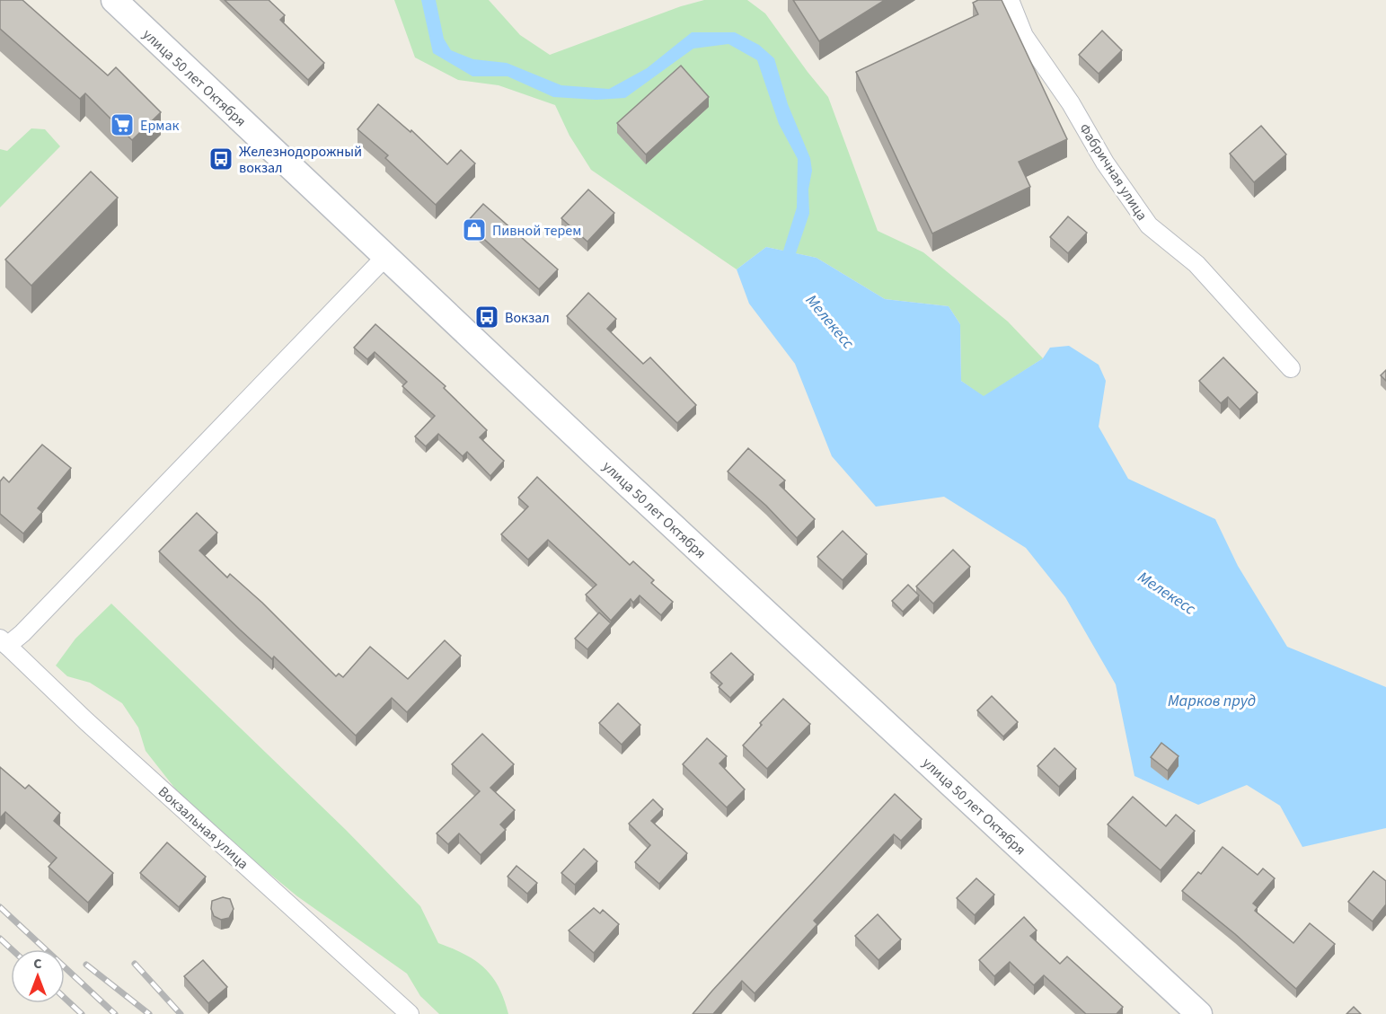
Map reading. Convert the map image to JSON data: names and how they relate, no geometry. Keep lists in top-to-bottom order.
{
  "streets": {
    "main road": ["улица 50 лет Октября"],
    "street": ["Фабричная улица", "Вокзальная улица"]
  },
  "water": ["Мелекесс", "Марков пруд"],
  "places": {
    "supermarket": ["Ермак"],
    "bus stop": ["Железнодорожный вокзал", "Вокзал"],
    "shop": ["Пивной терем"]
  },
  "north": "top"
}
